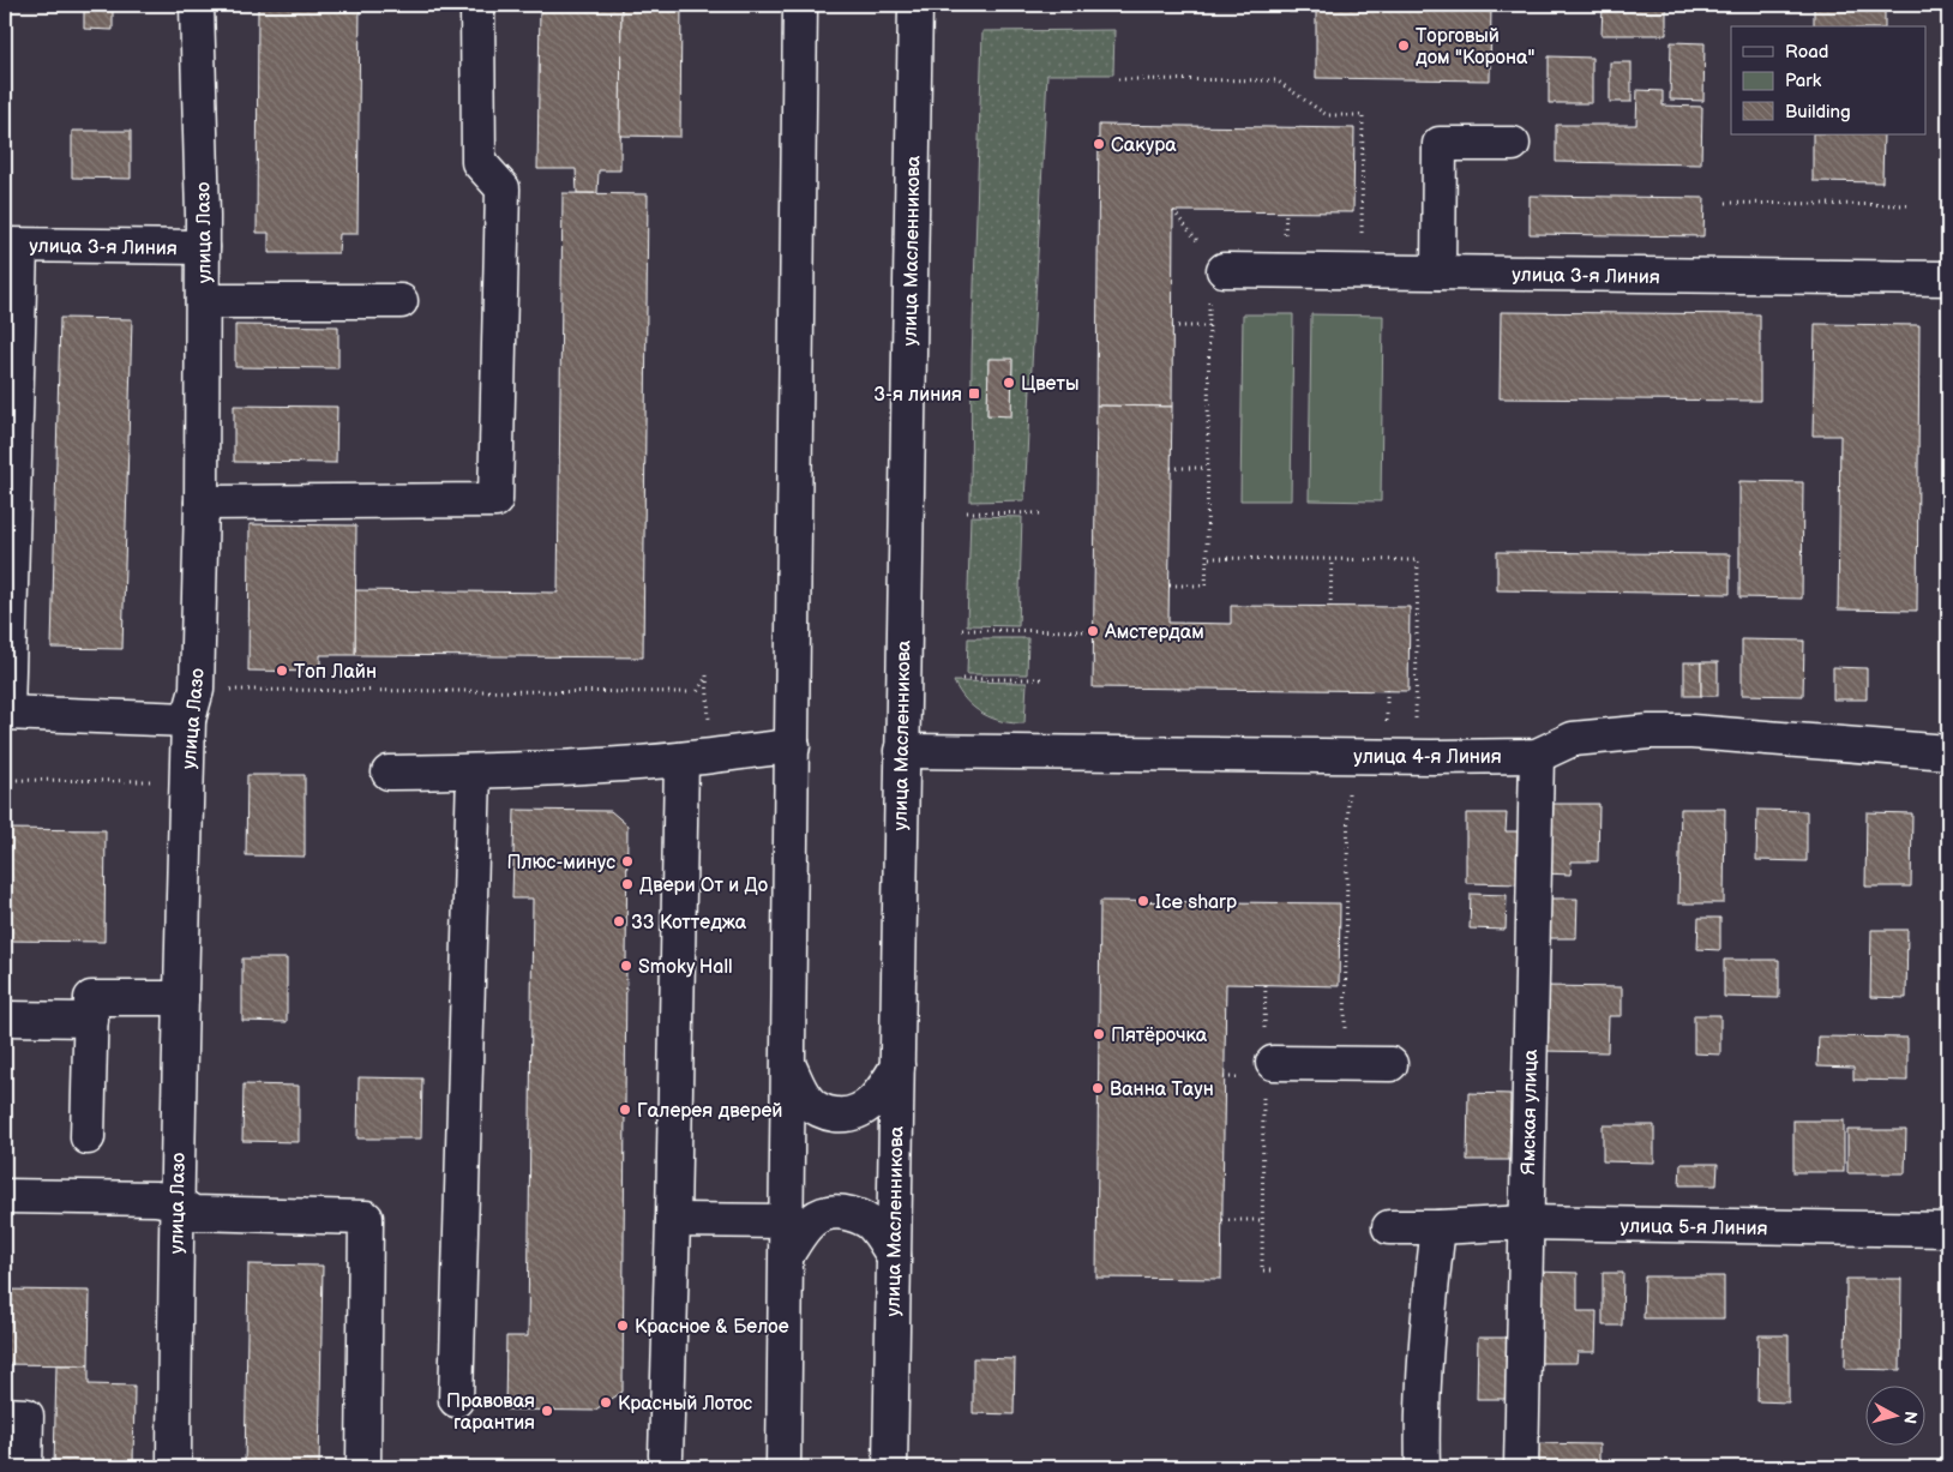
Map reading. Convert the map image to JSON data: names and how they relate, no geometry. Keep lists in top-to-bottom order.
{
  "streets": {
    "street": [
      "улица Лазо",
      "улица 3-я Линия",
      "улица Масленникова",
      "улица 4-я Линия",
      "Ямская улица",
      "улица 5-я Линия"
    ]
  },
  "crossings": [
    ["улица Лазо", "улица 3-я Линия"],
    ["улица Масленникова", "улица 4-я Линия"],
    ["улица 4-я Линия", "Ямская улица"],
    ["Ямская улица", "улица 5-я Линия"]
  ],
  "places": {
    "other": [
      "Торговый дом \"Корона\"",
      "Сакура",
      "Цветы",
      "Амстердам",
      "Топ Лайн",
      "Плюс-минус",
      "Двери От и До",
      "Ice sharp",
      "33 Коттеджа",
      "Smoky Hall",
      "Пятёрочка",
      "Ванна Таун",
      "Галерея дверей",
      "Красное & Белое",
      "Красный Лотос",
      "Правовая гарантия"
    ],
    "transit": ["3-я линия"]
  },
  "legend": ["Road", "Park", "Building"],
  "north": "right"
}
